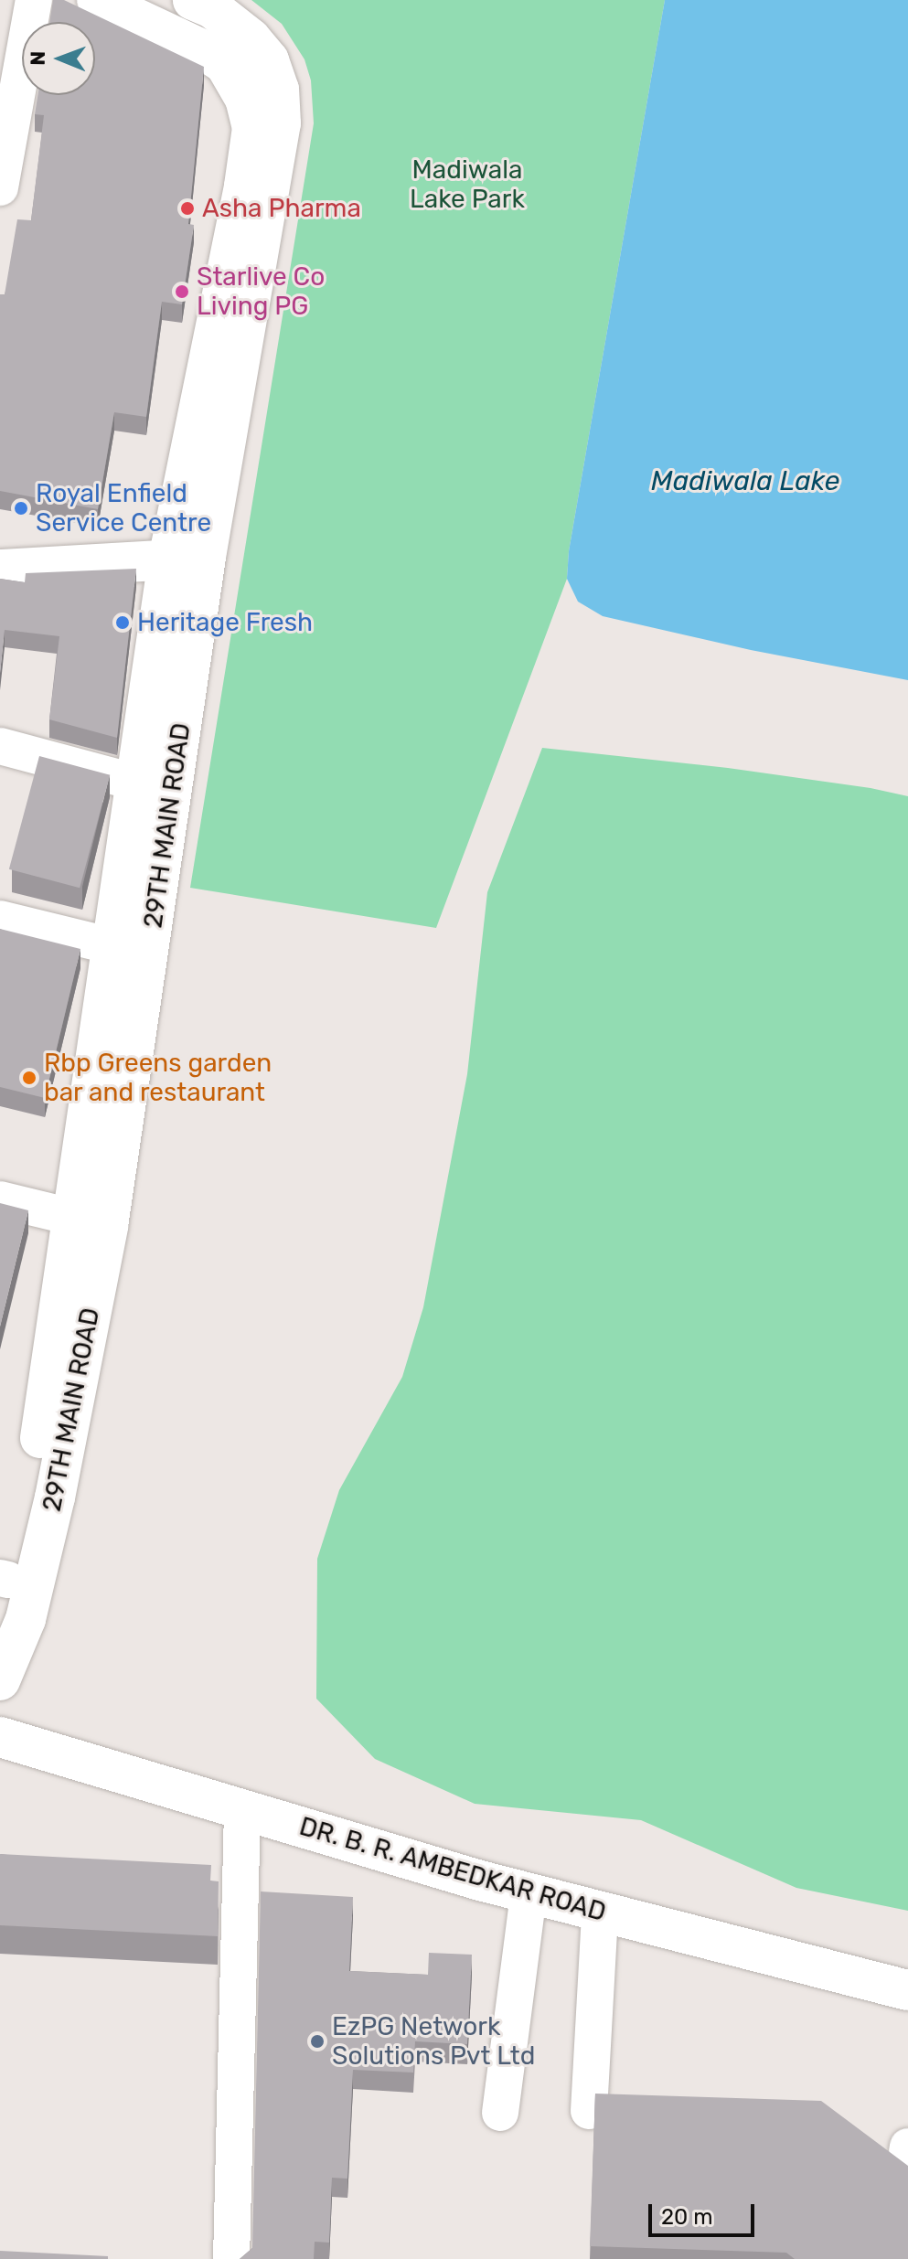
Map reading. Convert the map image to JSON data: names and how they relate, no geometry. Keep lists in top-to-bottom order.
{
  "streets": {
    "main road": ["29TH MAIN ROAD", "DR. B. R. AMBEDKAR ROAD"]
  },
  "water": ["Madiwala Lake"],
  "parks": ["Madiwala Lake Park"],
  "places": [
    "Asha Pharma",
    "Starlive Co Living PG",
    "Royal Enfield Service Centre",
    "Heritage Fresh",
    "Rbp Greens garden bar and restaurant",
    "EzPG Network Solutions Pvt Ltd"
  ],
  "scale_bar": "20 m",
  "north": "left"
}
